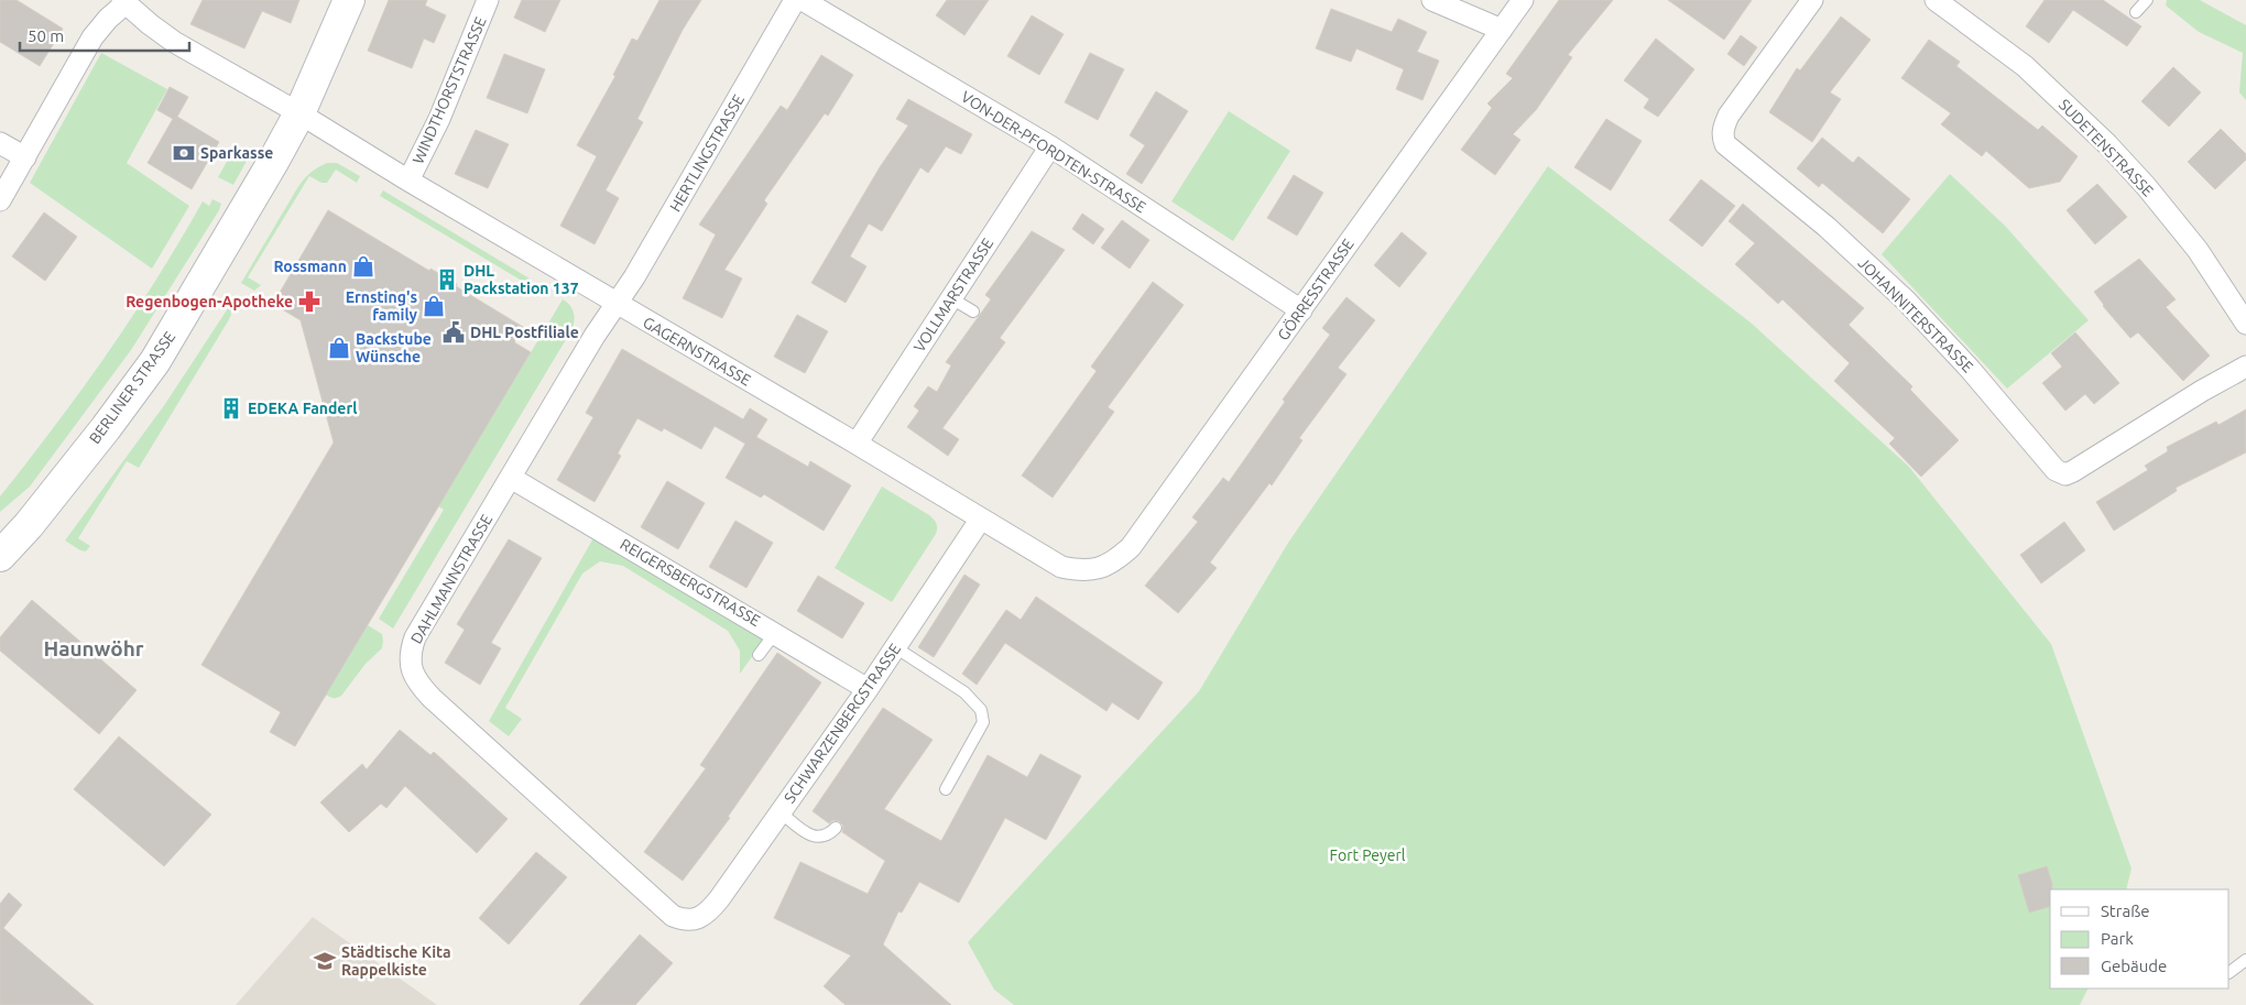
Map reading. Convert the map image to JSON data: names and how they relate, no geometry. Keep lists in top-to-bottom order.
{
  "streets": {
    "street": [
      "WINDTHORSTSTRASSE",
      "SUDETENSTRASSE",
      "VON-DER-PFORDTEN-STRASSE",
      "HERTLINGSTRASSE",
      "GÖRRESSTRASSE",
      "VOLLMARSTRASSE",
      "JOHANNITERSTRASSE",
      "GAGERNSTRASSE",
      "BERLINER STRASSE",
      "DAHLMANNSTRASSE",
      "REIGERSBERGSTRASSE",
      "SCHWARZENBERGSTRASSE"
    ]
  },
  "crossings": [
    ["WINDTHORSTSTRASSE", "GAGERNSTRASSE"],
    ["VON-DER-PFORDTEN-STRASSE", "GÖRRESSTRASSE"],
    ["VON-DER-PFORDTEN-STRASSE", "VOLLMARSTRASSE"],
    ["HERTLINGSTRASSE", "GAGERNSTRASSE"],
    ["HERTLINGSTRASSE", "DAHLMANNSTRASSE"],
    ["GÖRRESSTRASSE", "GAGERNSTRASSE"],
    ["VOLLMARSTRASSE", "GAGERNSTRASSE"],
    ["GAGERNSTRASSE", "BERLINER STRASSE"],
    ["GAGERNSTRASSE", "DAHLMANNSTRASSE"],
    ["GAGERNSTRASSE", "SCHWARZENBERGSTRASSE"],
    ["DAHLMANNSTRASSE", "REIGERSBERGSTRASSE"],
    ["DAHLMANNSTRASSE", "SCHWARZENBERGSTRASSE"],
    ["REIGERSBERGSTRASSE", "SCHWARZENBERGSTRASSE"]
  ],
  "districts": ["Haunwöhr"],
  "parks": ["Fort Peyerl"],
  "places": {
    "bank": ["Sparkasse"],
    "shop": ["Rossmann", "Ernsting's family", "Backstube Wünsche"],
    "building": ["DHL Packstation 137", "EDEKA Fanderl"],
    "pharmacy": ["Regenbogen-Apotheke"],
    "public building": ["DHL Postfiliale"],
    "school or university": ["Städtische Kita Rappelkiste"]
  },
  "legend": ["Straße", "Park", "Gebäude"],
  "scale_bar": "50 m"
}
